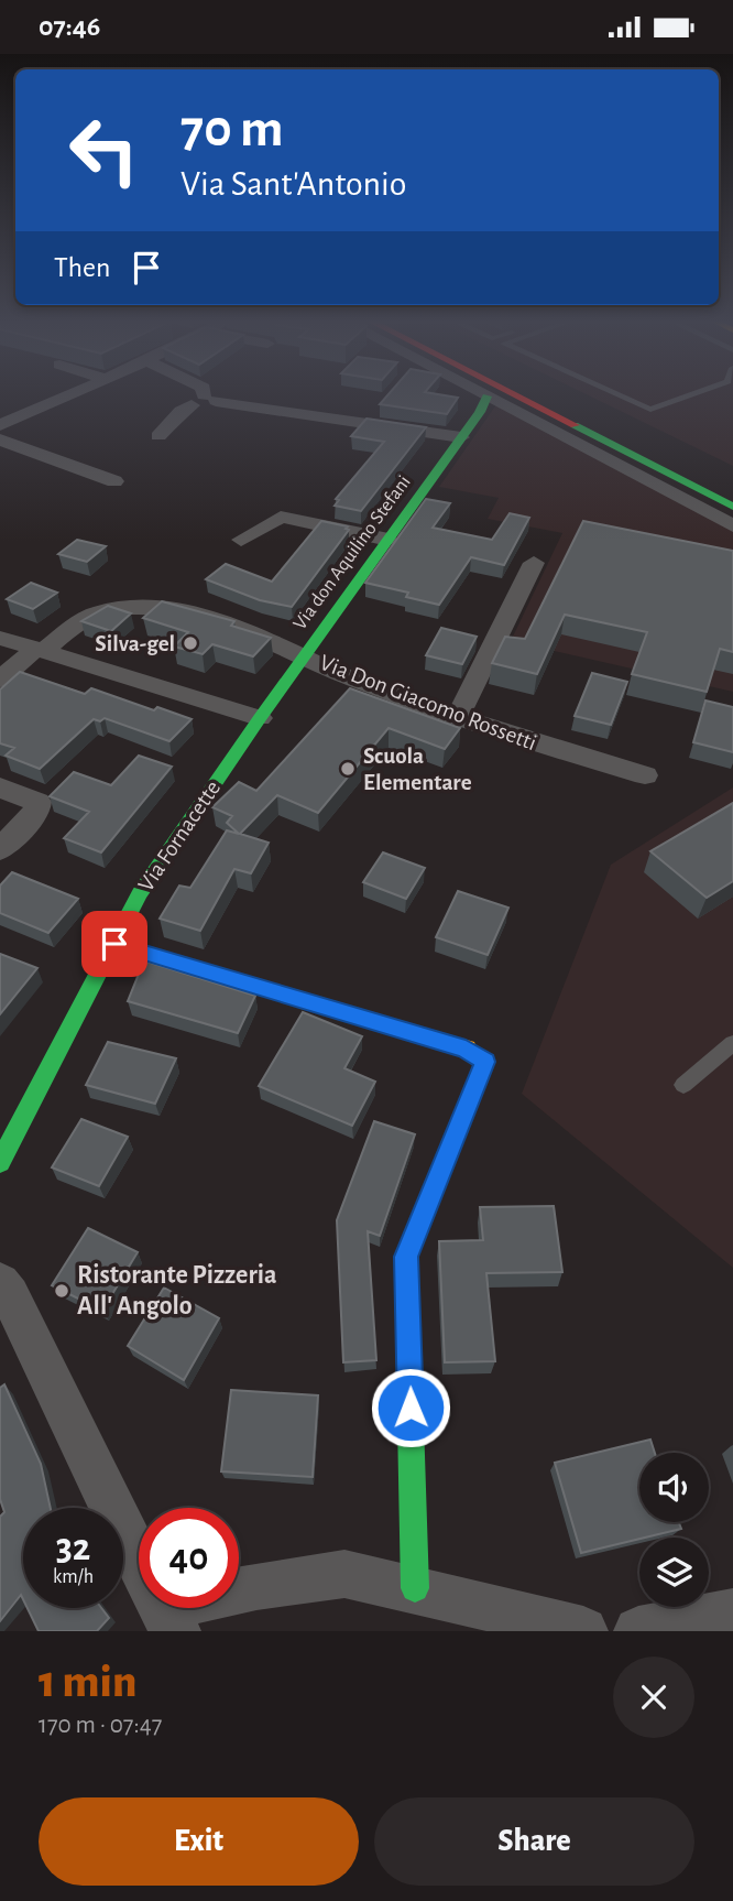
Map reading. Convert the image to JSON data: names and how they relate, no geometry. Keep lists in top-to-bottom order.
{
  "streets": {
    "main road": ["Via don Aquilino Stefani", "Via Fornacette"],
    "street": ["Via Don Giacomo Rossetti"]
  },
  "crossings": [
    ["Via don Aquilino Stefani", "Via Don Giacomo Rossetti"],
    ["Via don Aquilino Stefani", "Via Fornacette"]
  ],
  "places": ["Silva-gel", "Scuola Elementare", "Ristorante Pizzeria All' Angolo"],
  "page": {
    "status": "07:46",
    "turn": ["70 m", "Via Sant'Antonio"],
    "then": "Then",
    "speed": "32 km/h",
    "limit": "40",
    "heading": ["1 min", "170 m · 07:47"],
    "buttons": ["Exit", "Share"]
  }
}
